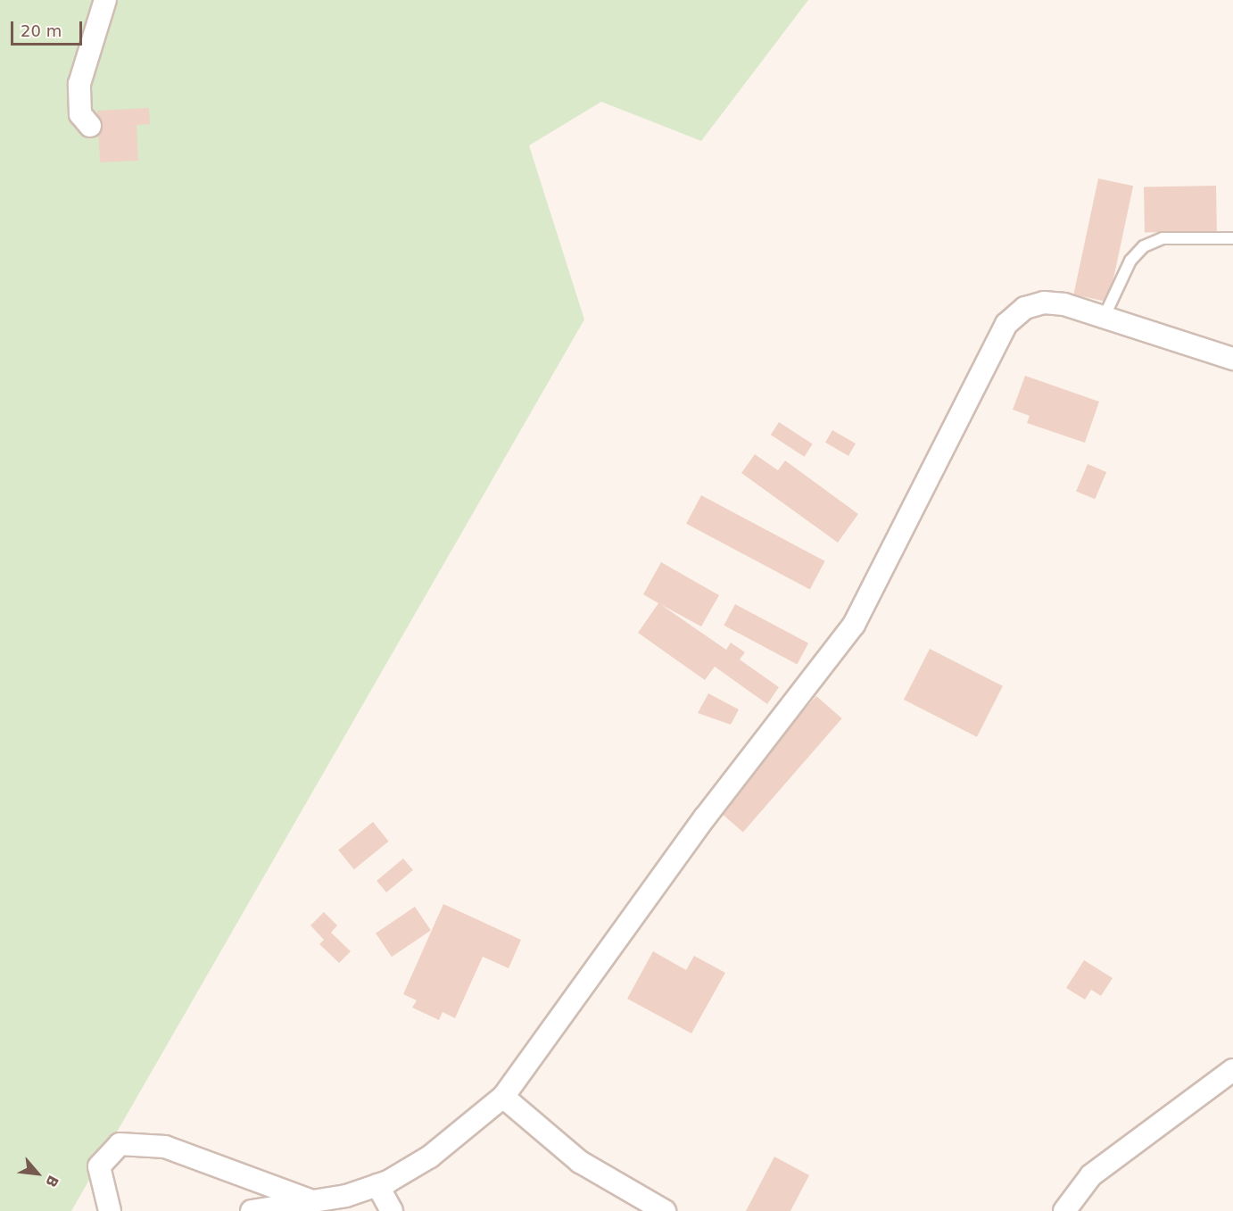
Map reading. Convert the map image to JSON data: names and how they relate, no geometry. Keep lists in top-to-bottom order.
{
  "scale_bar": "20 m",
  "north": "bottom right"
}
